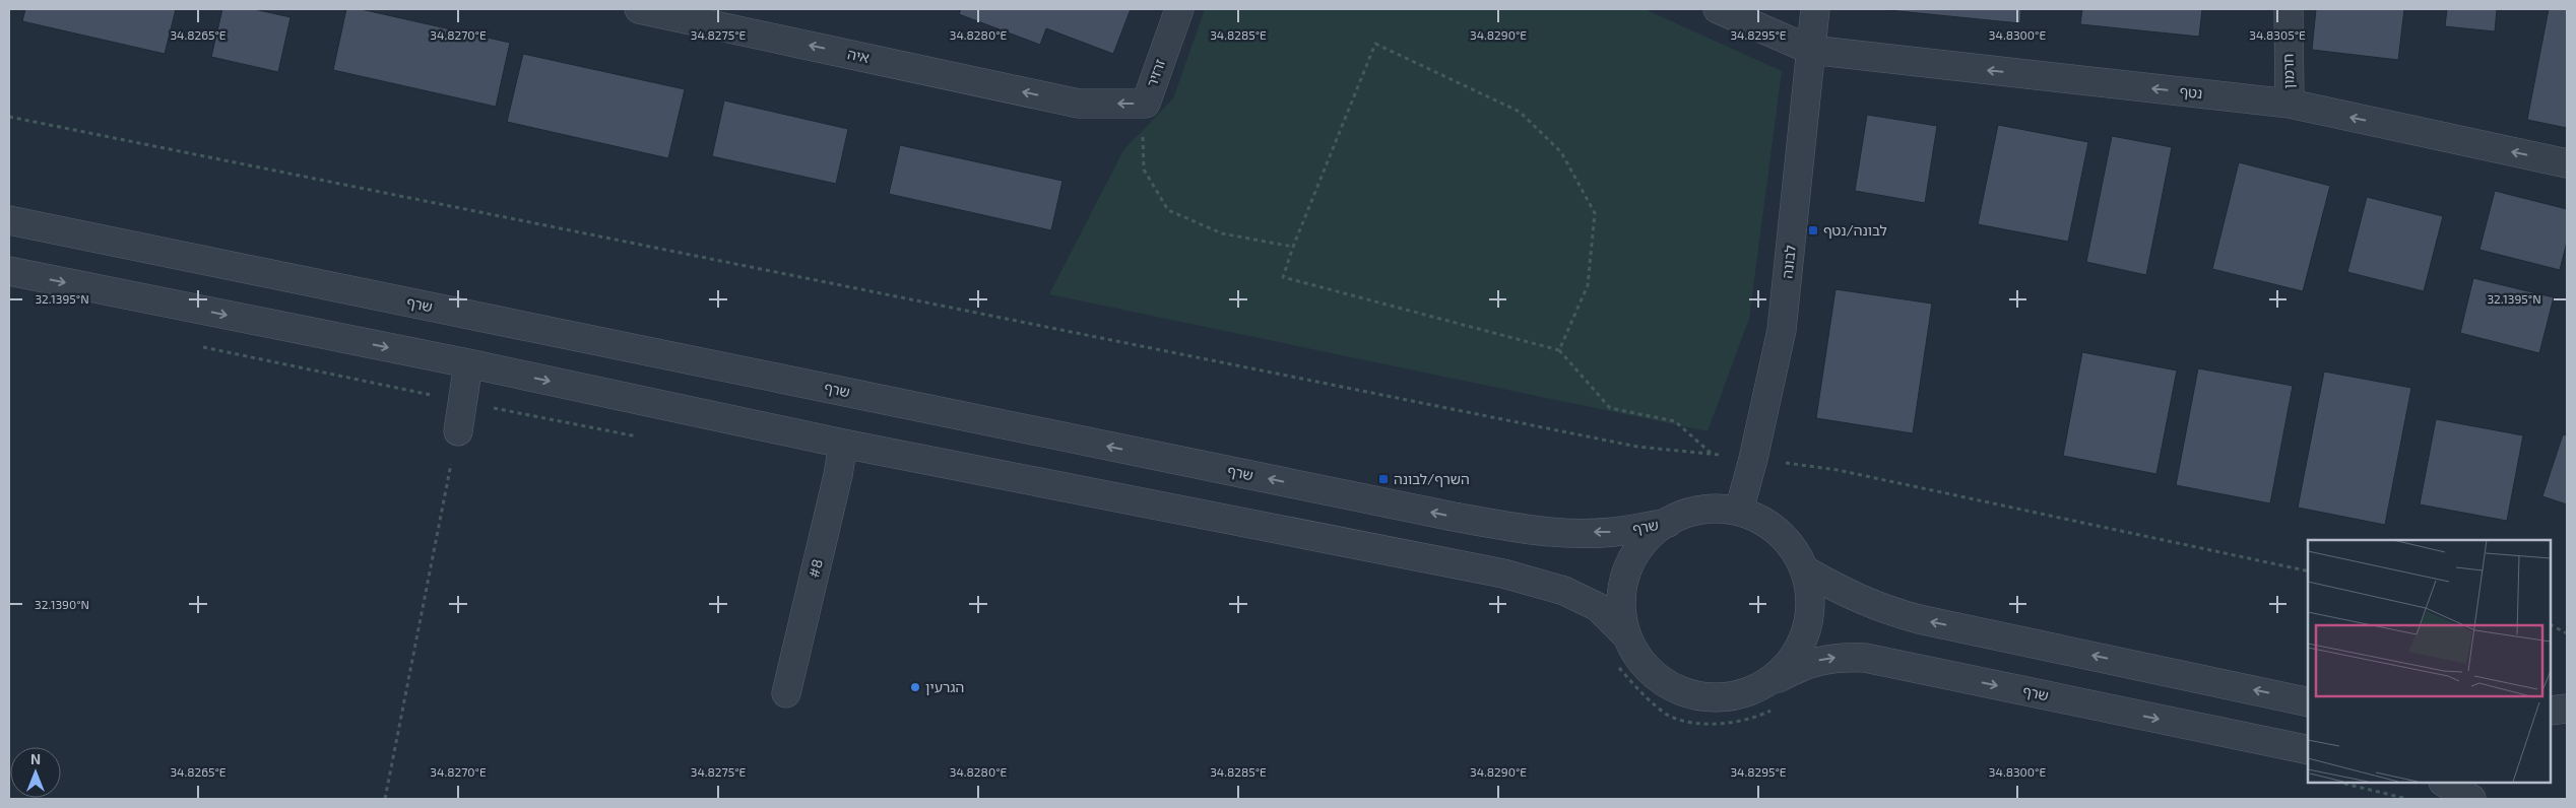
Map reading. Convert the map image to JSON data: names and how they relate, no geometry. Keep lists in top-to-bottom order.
{
  "streets": {
    "street": [
      "איה",
      "חרמון",
      "זרזיר",
      "נטף",
      "לבונה",
      "שרף",
      "#8"
    ]
  },
  "crossings": [
    ["איה", "זרזיר"],
    ["חרמון", "נטף"],
    ["נטף", "לבונה"]
  ],
  "one_way": ["איה", "זרזיר", "נטף"],
  "places": {
    "transit": ["לבונה/נטף", "השרף/לבונה"],
    "other": ["הגרעין"]
  },
  "north": "top",
  "coordinates": [
    "34.8265°E",
    "34.8270°E",
    "34.8275°E",
    "34.8280°E",
    "34.8285°E",
    "34.8290°E",
    "34.8295°E",
    "34.8300°E",
    "34.8305°E",
    "32.1395°N",
    "32.1390°N"
  ]
}
